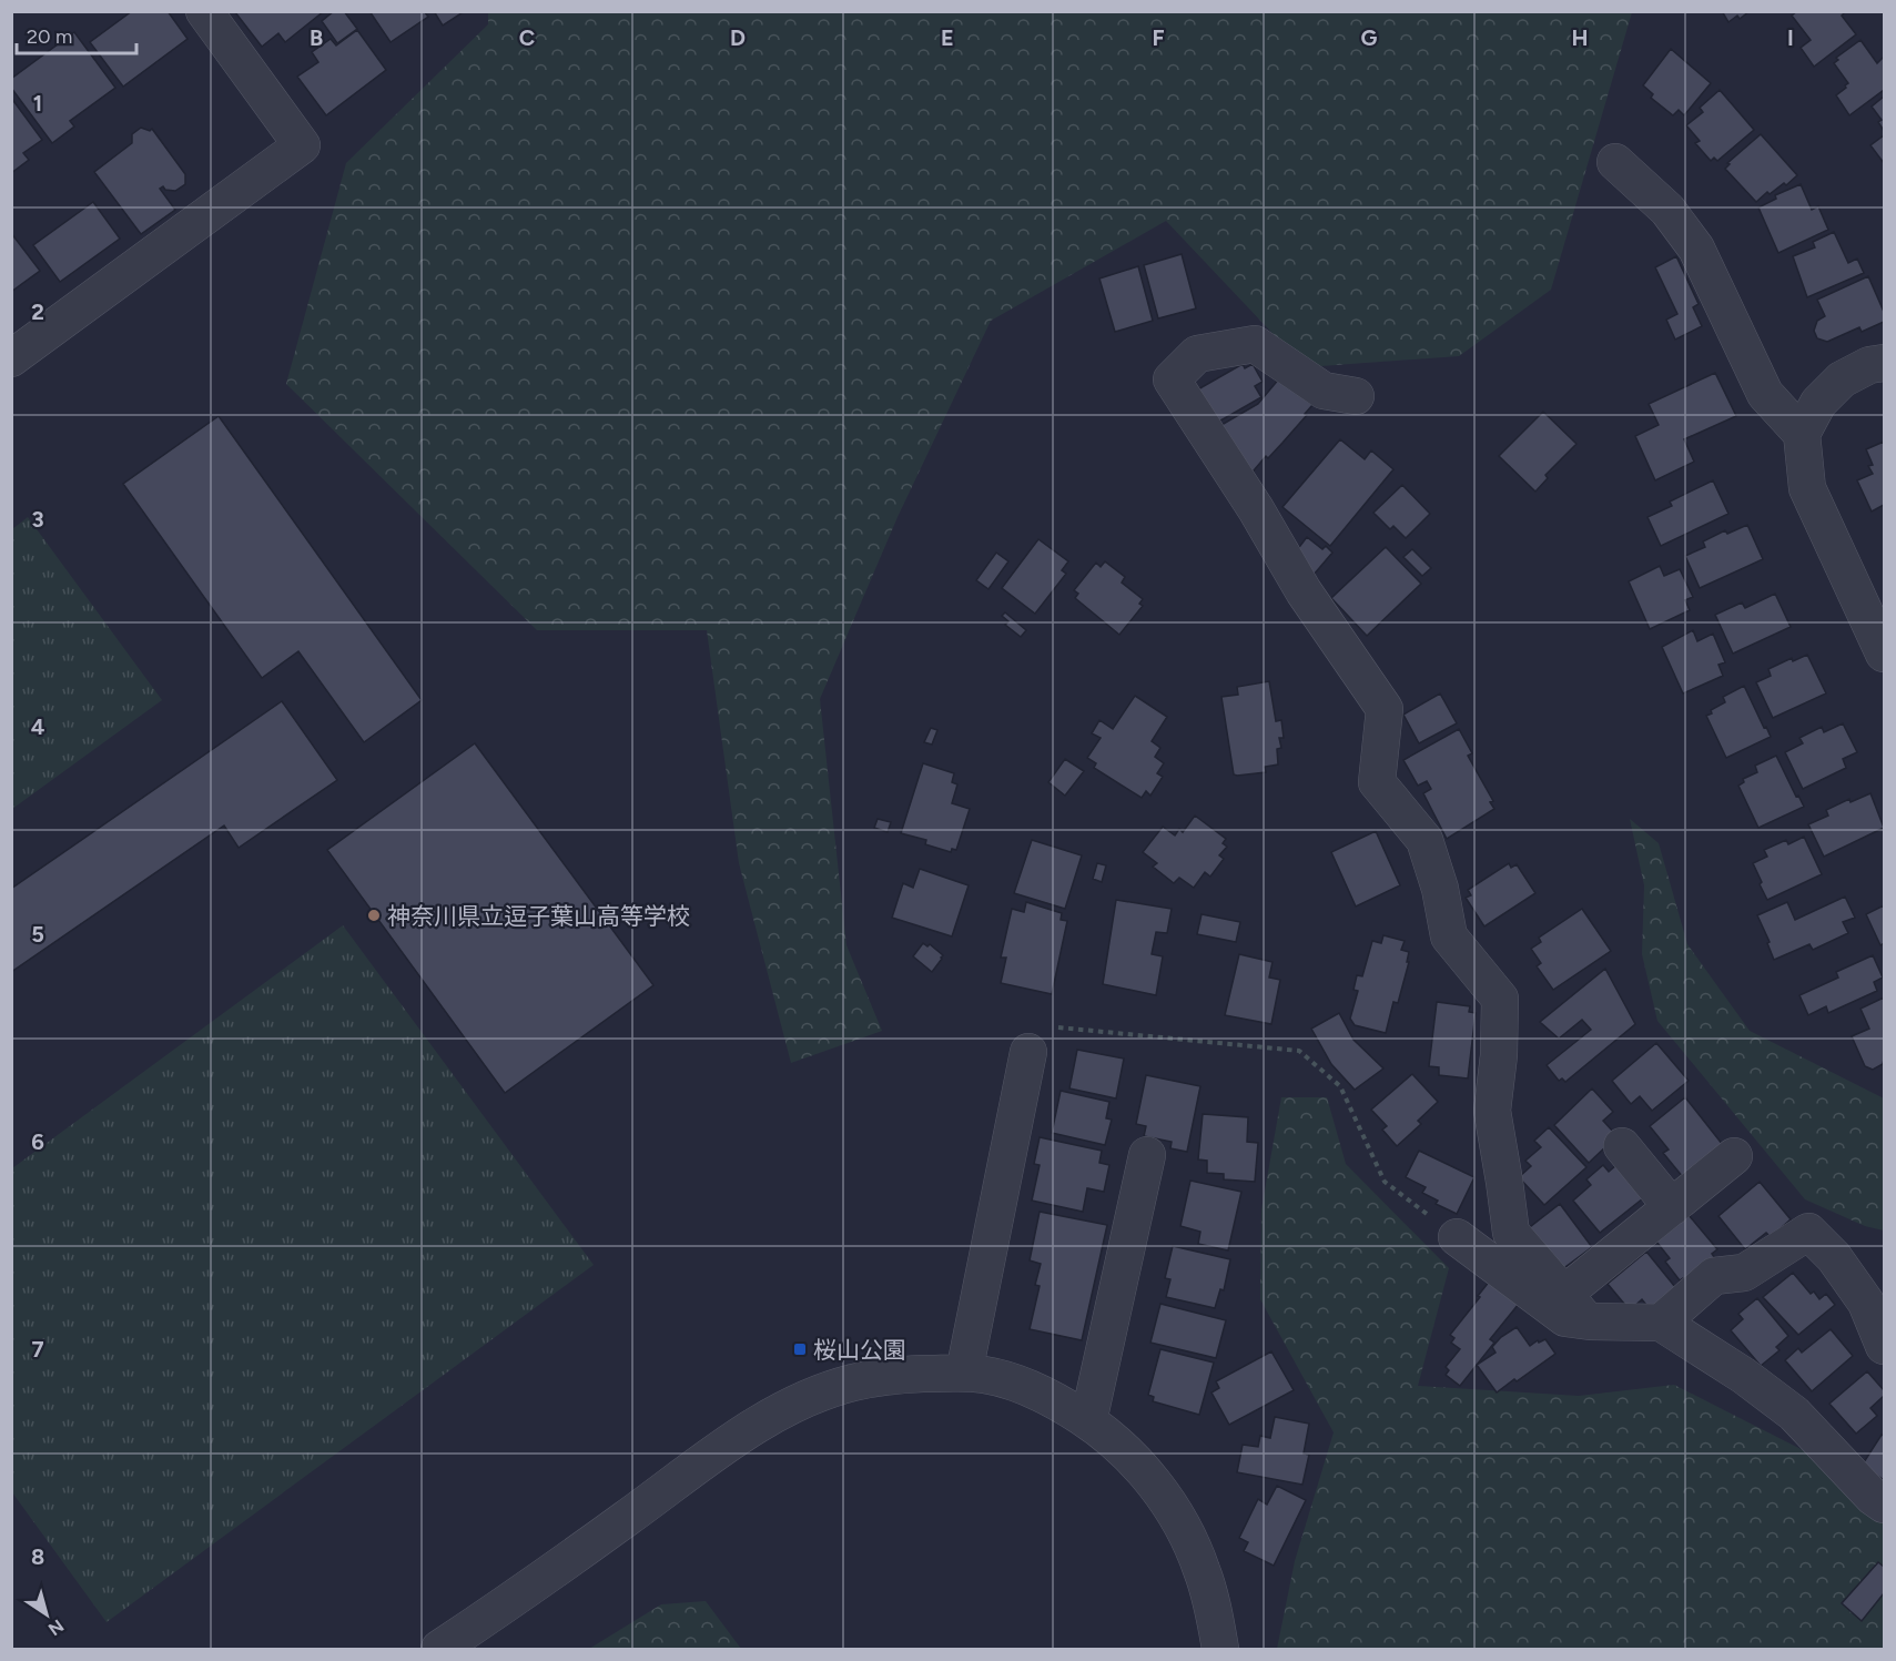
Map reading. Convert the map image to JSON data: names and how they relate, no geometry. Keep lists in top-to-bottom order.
{
  "places": {
    "other": ["神奈川県立逗子葉山高等学校"],
    "transit": ["桜山公園"]
  },
  "scale_bar": "20 m",
  "north": "bottom right",
  "grid": {
    "columns": [
      "B",
      "C",
      "D",
      "E",
      "F",
      "G",
      "H",
      "I"
    ],
    "rows": [
      "1",
      "2",
      "3",
      "4",
      "5",
      "6",
      "7",
      "8"
    ]
  }
}
